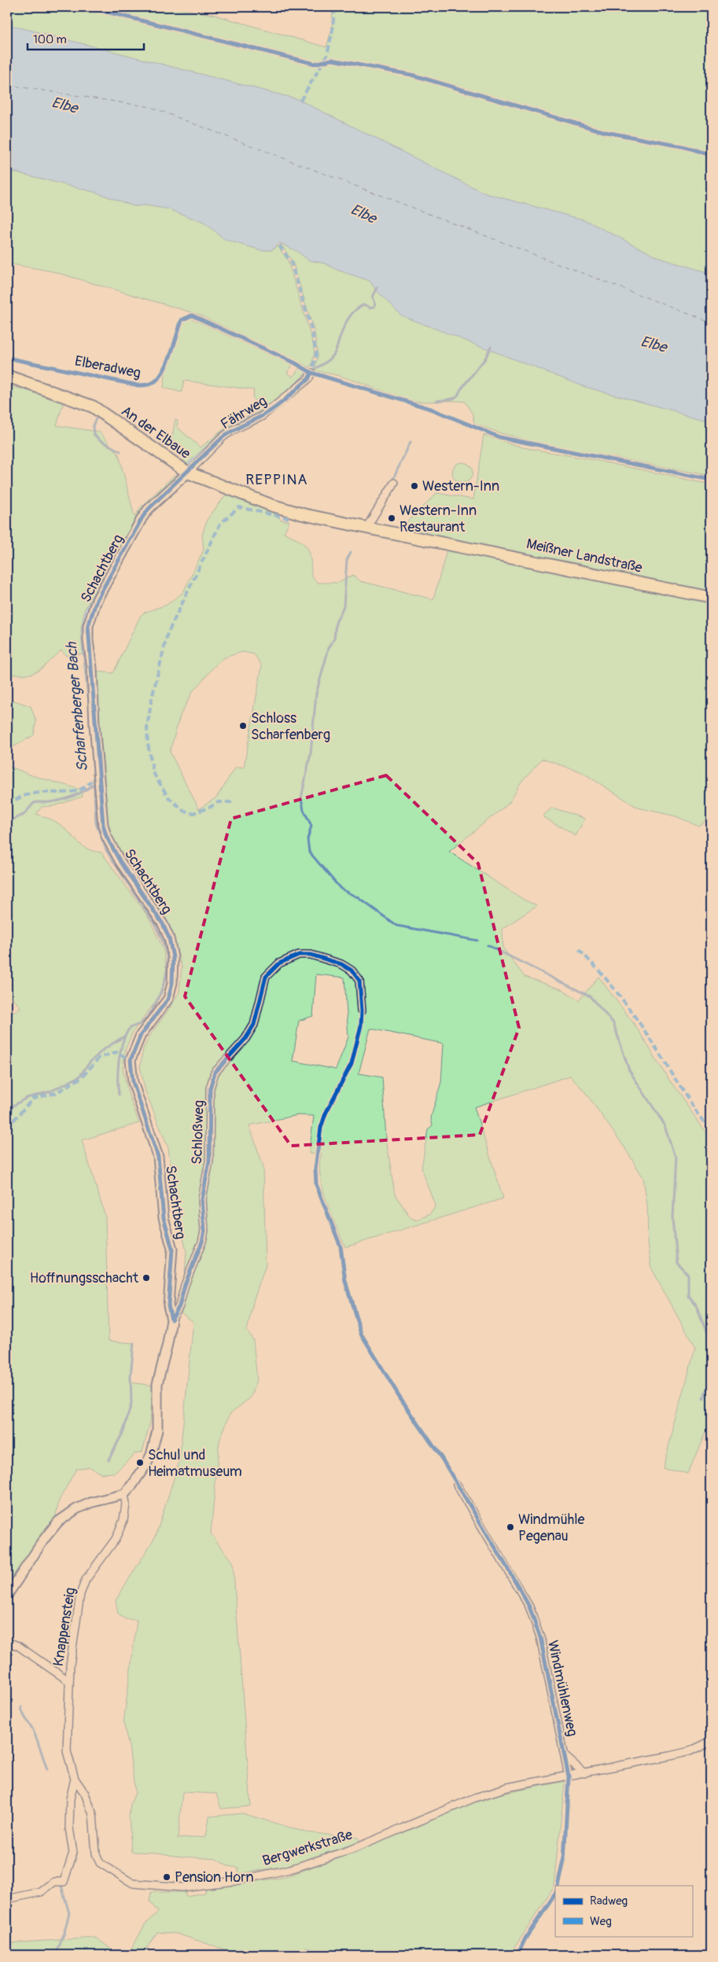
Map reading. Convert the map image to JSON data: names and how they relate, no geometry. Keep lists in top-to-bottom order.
{
  "streets": {
    "main road": ["An der Elbaue", "Meißner Landstraße"],
    "street": [
      "Fährweg",
      "Schachtberg",
      "Schloßweg",
      "Knappensteig",
      "Windmühlenweg",
      "Bergwerkstraße"
    ],
    "cycle path": ["Elberadweg"]
  },
  "crossings": [
    ["Fährweg", "An der Elbaue"],
    ["Fährweg", "Schachtberg"],
    ["An der Elbaue", "Meißner Landstraße"],
    ["An der Elbaue", "Schachtberg"],
    ["Schachtberg", "Schloßweg"],
    ["Schachtberg", "Knappensteig"],
    ["Knappensteig", "Bergwerkstraße"],
    ["Windmühlenweg", "Bergwerkstraße"]
  ],
  "districts": ["REPPINA"],
  "water": ["Elbe", "Scharfenberger Bach"],
  "places": [
    "Western-Inn",
    "Western-Inn Restaurant",
    "Schloss Scharfenberg",
    "Hoffnungsschacht",
    "Schul und Heimatmuseum",
    "Windmühle Pegenau",
    "Pension Horn"
  ],
  "legend": ["Radweg", "Weg"],
  "scale_bar": "100 m"
}
